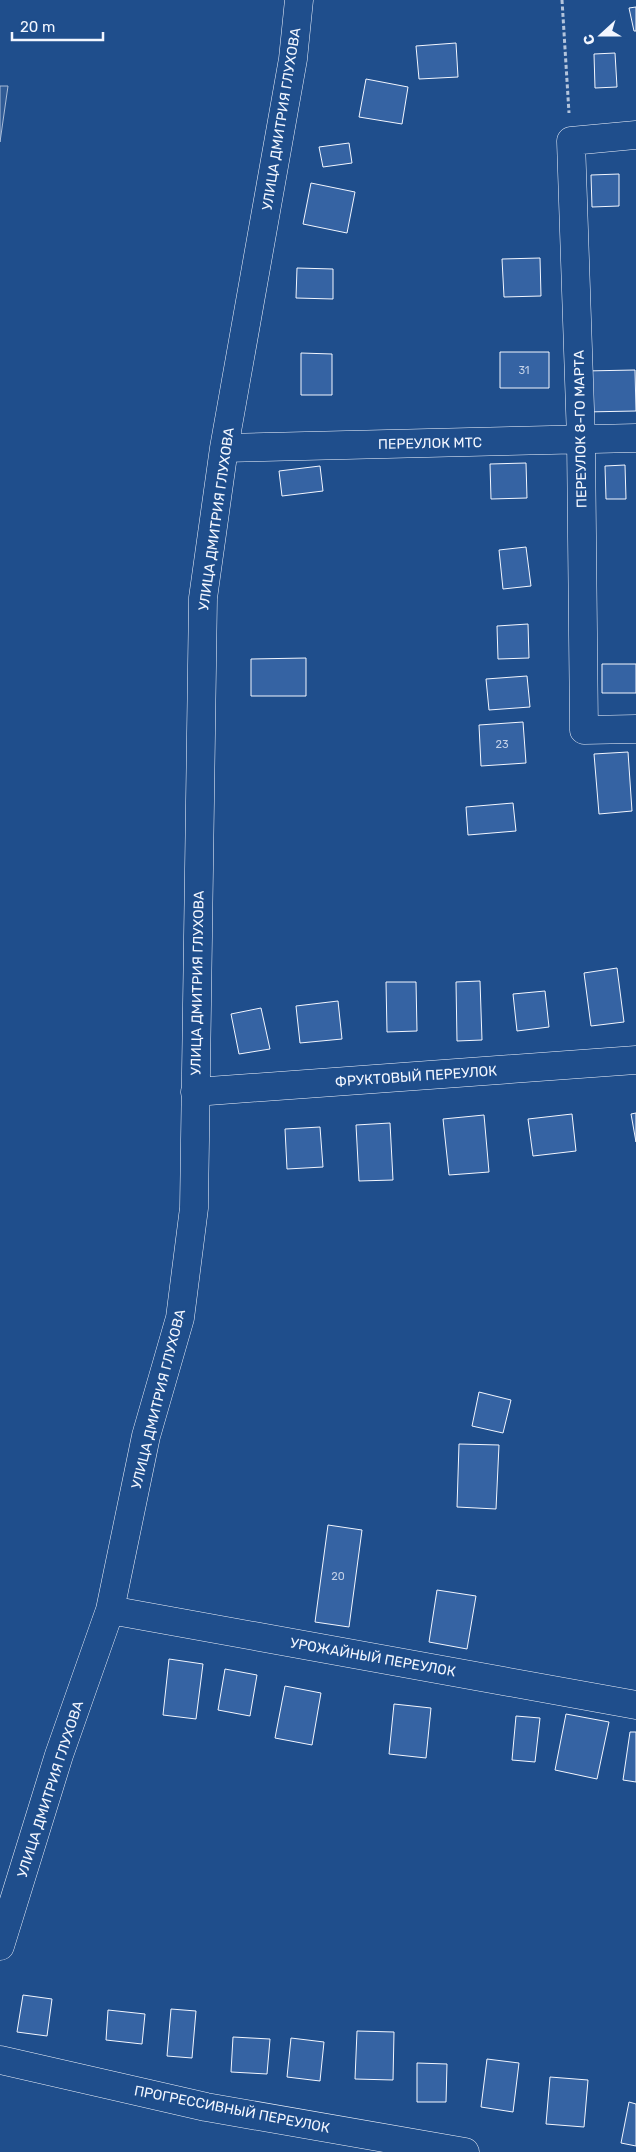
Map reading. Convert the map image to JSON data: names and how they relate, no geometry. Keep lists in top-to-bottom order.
{
  "streets": {
    "street": [
      "УЛИЦА ДМИТРИЯ ГЛУХОВА",
      "ПЕРЕУЛОК 8-ГО МАРТА",
      "ПЕРЕУЛОК МТС",
      "ФРУКТОВЫЙ ПЕРЕУЛОК",
      "УРОЖАЙНЫЙ ПЕРЕУЛОК",
      "ПРОГРЕССИВНЫЙ ПЕРЕУЛОК"
    ]
  },
  "crossings": [
    ["УЛИЦА ДМИТРИЯ ГЛУХОВА", "ПЕРЕУЛОК МТС"],
    ["УЛИЦА ДМИТРИЯ ГЛУХОВА", "ФРУКТОВЫЙ ПЕРЕУЛОК"],
    ["УЛИЦА ДМИТРИЯ ГЛУХОВА", "УРОЖАЙНЫЙ ПЕРЕУЛОК"],
    ["ПЕРЕУЛОК 8-ГО МАРТА", "ПЕРЕУЛОК МТС"]
  ],
  "house_numbers": ["31", "23", "20"],
  "scale_bar": "20 m",
  "north": "left"
}
